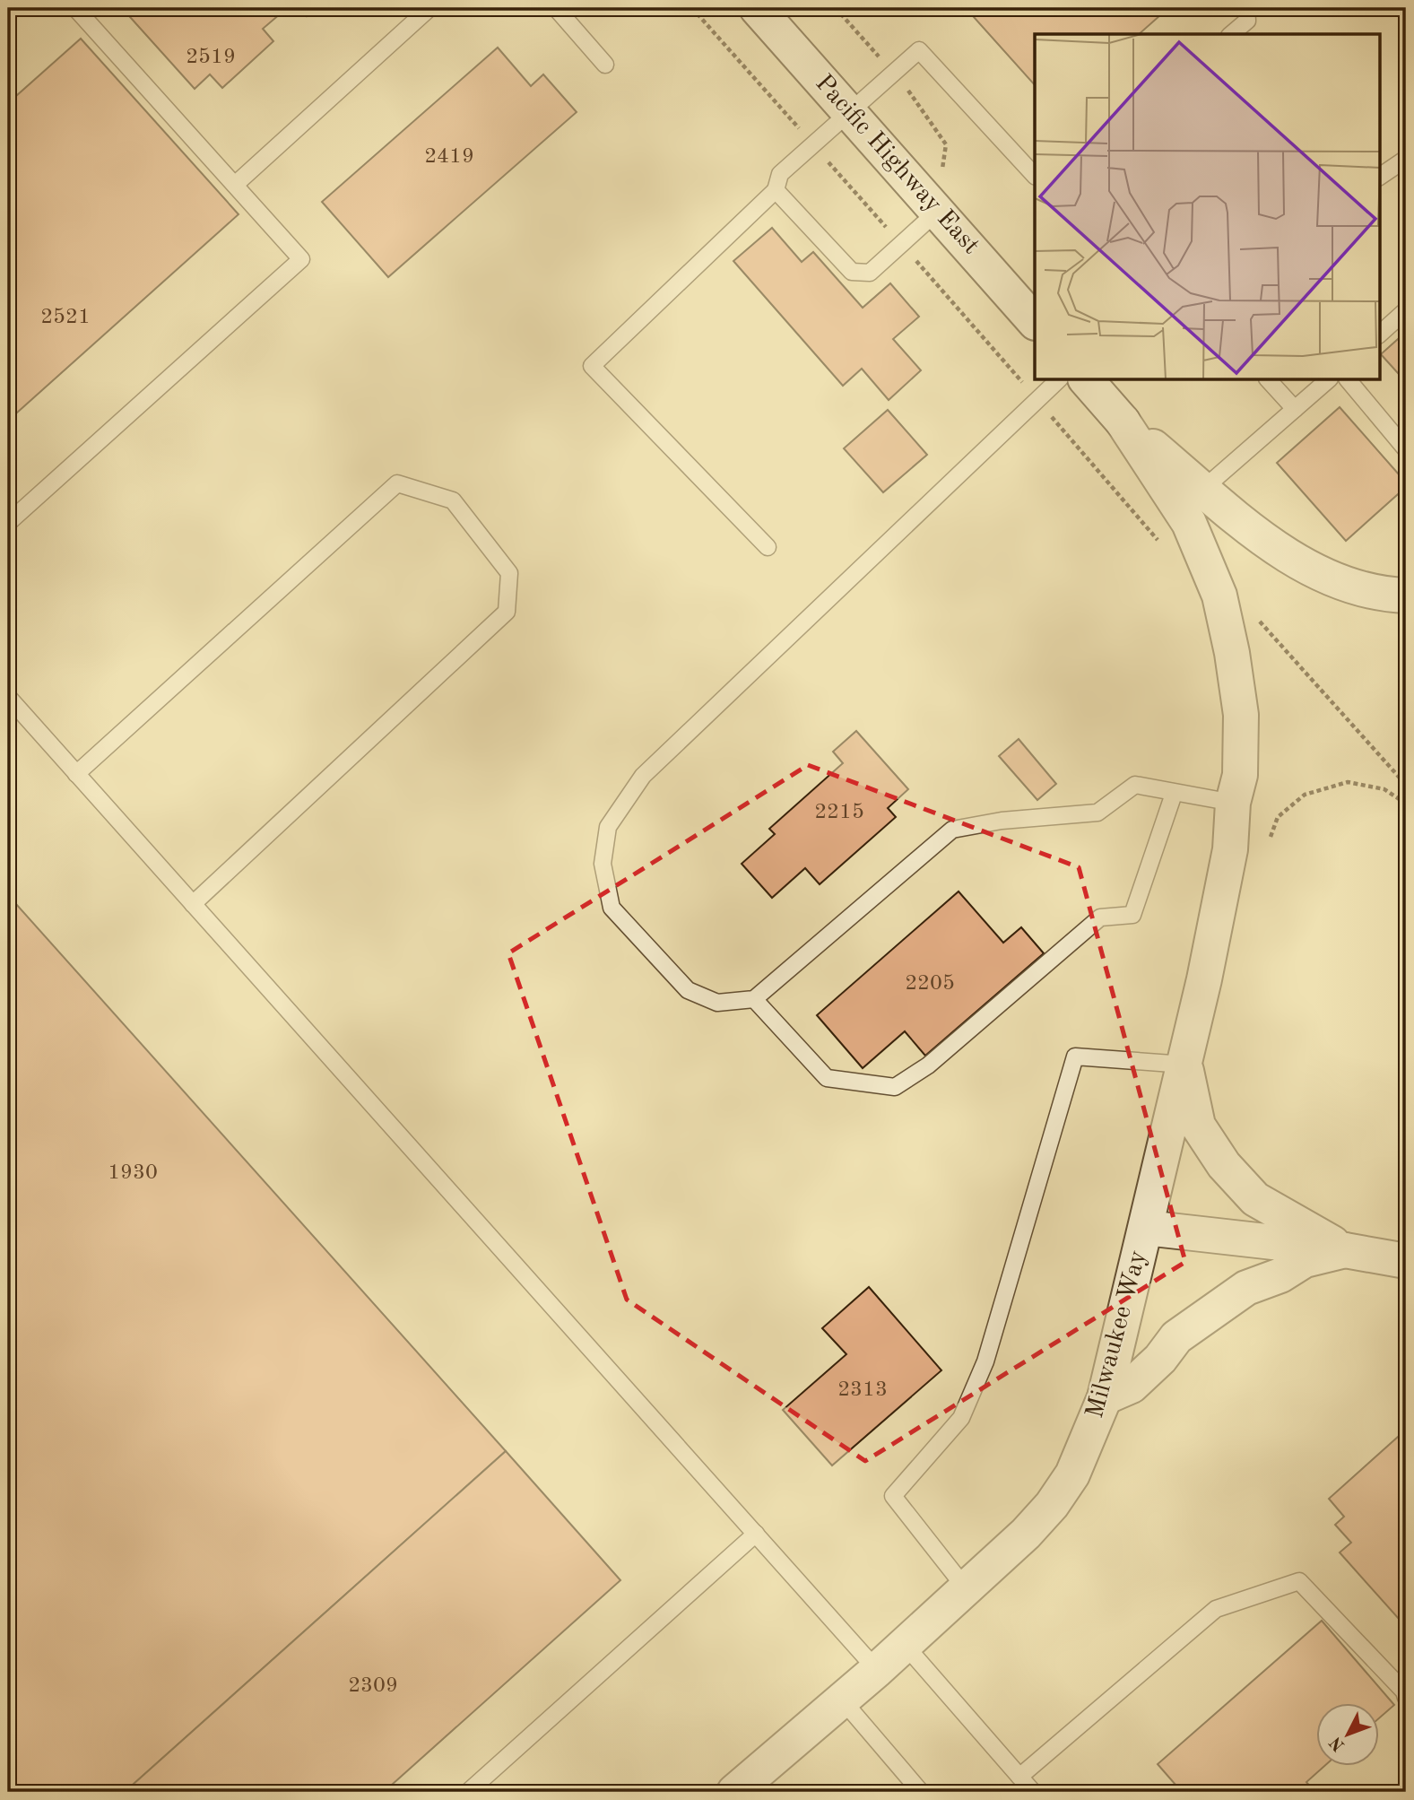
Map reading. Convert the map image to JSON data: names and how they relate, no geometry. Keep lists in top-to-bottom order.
{
  "streets": {
    "street": ["Pacific Highway East", "Milwaukee Way"]
  },
  "house_numbers": [
    "2519",
    "2419",
    "2521",
    "2215",
    "2205",
    "1930",
    "2313",
    "2309"
  ],
  "north": "bottom left"
}
